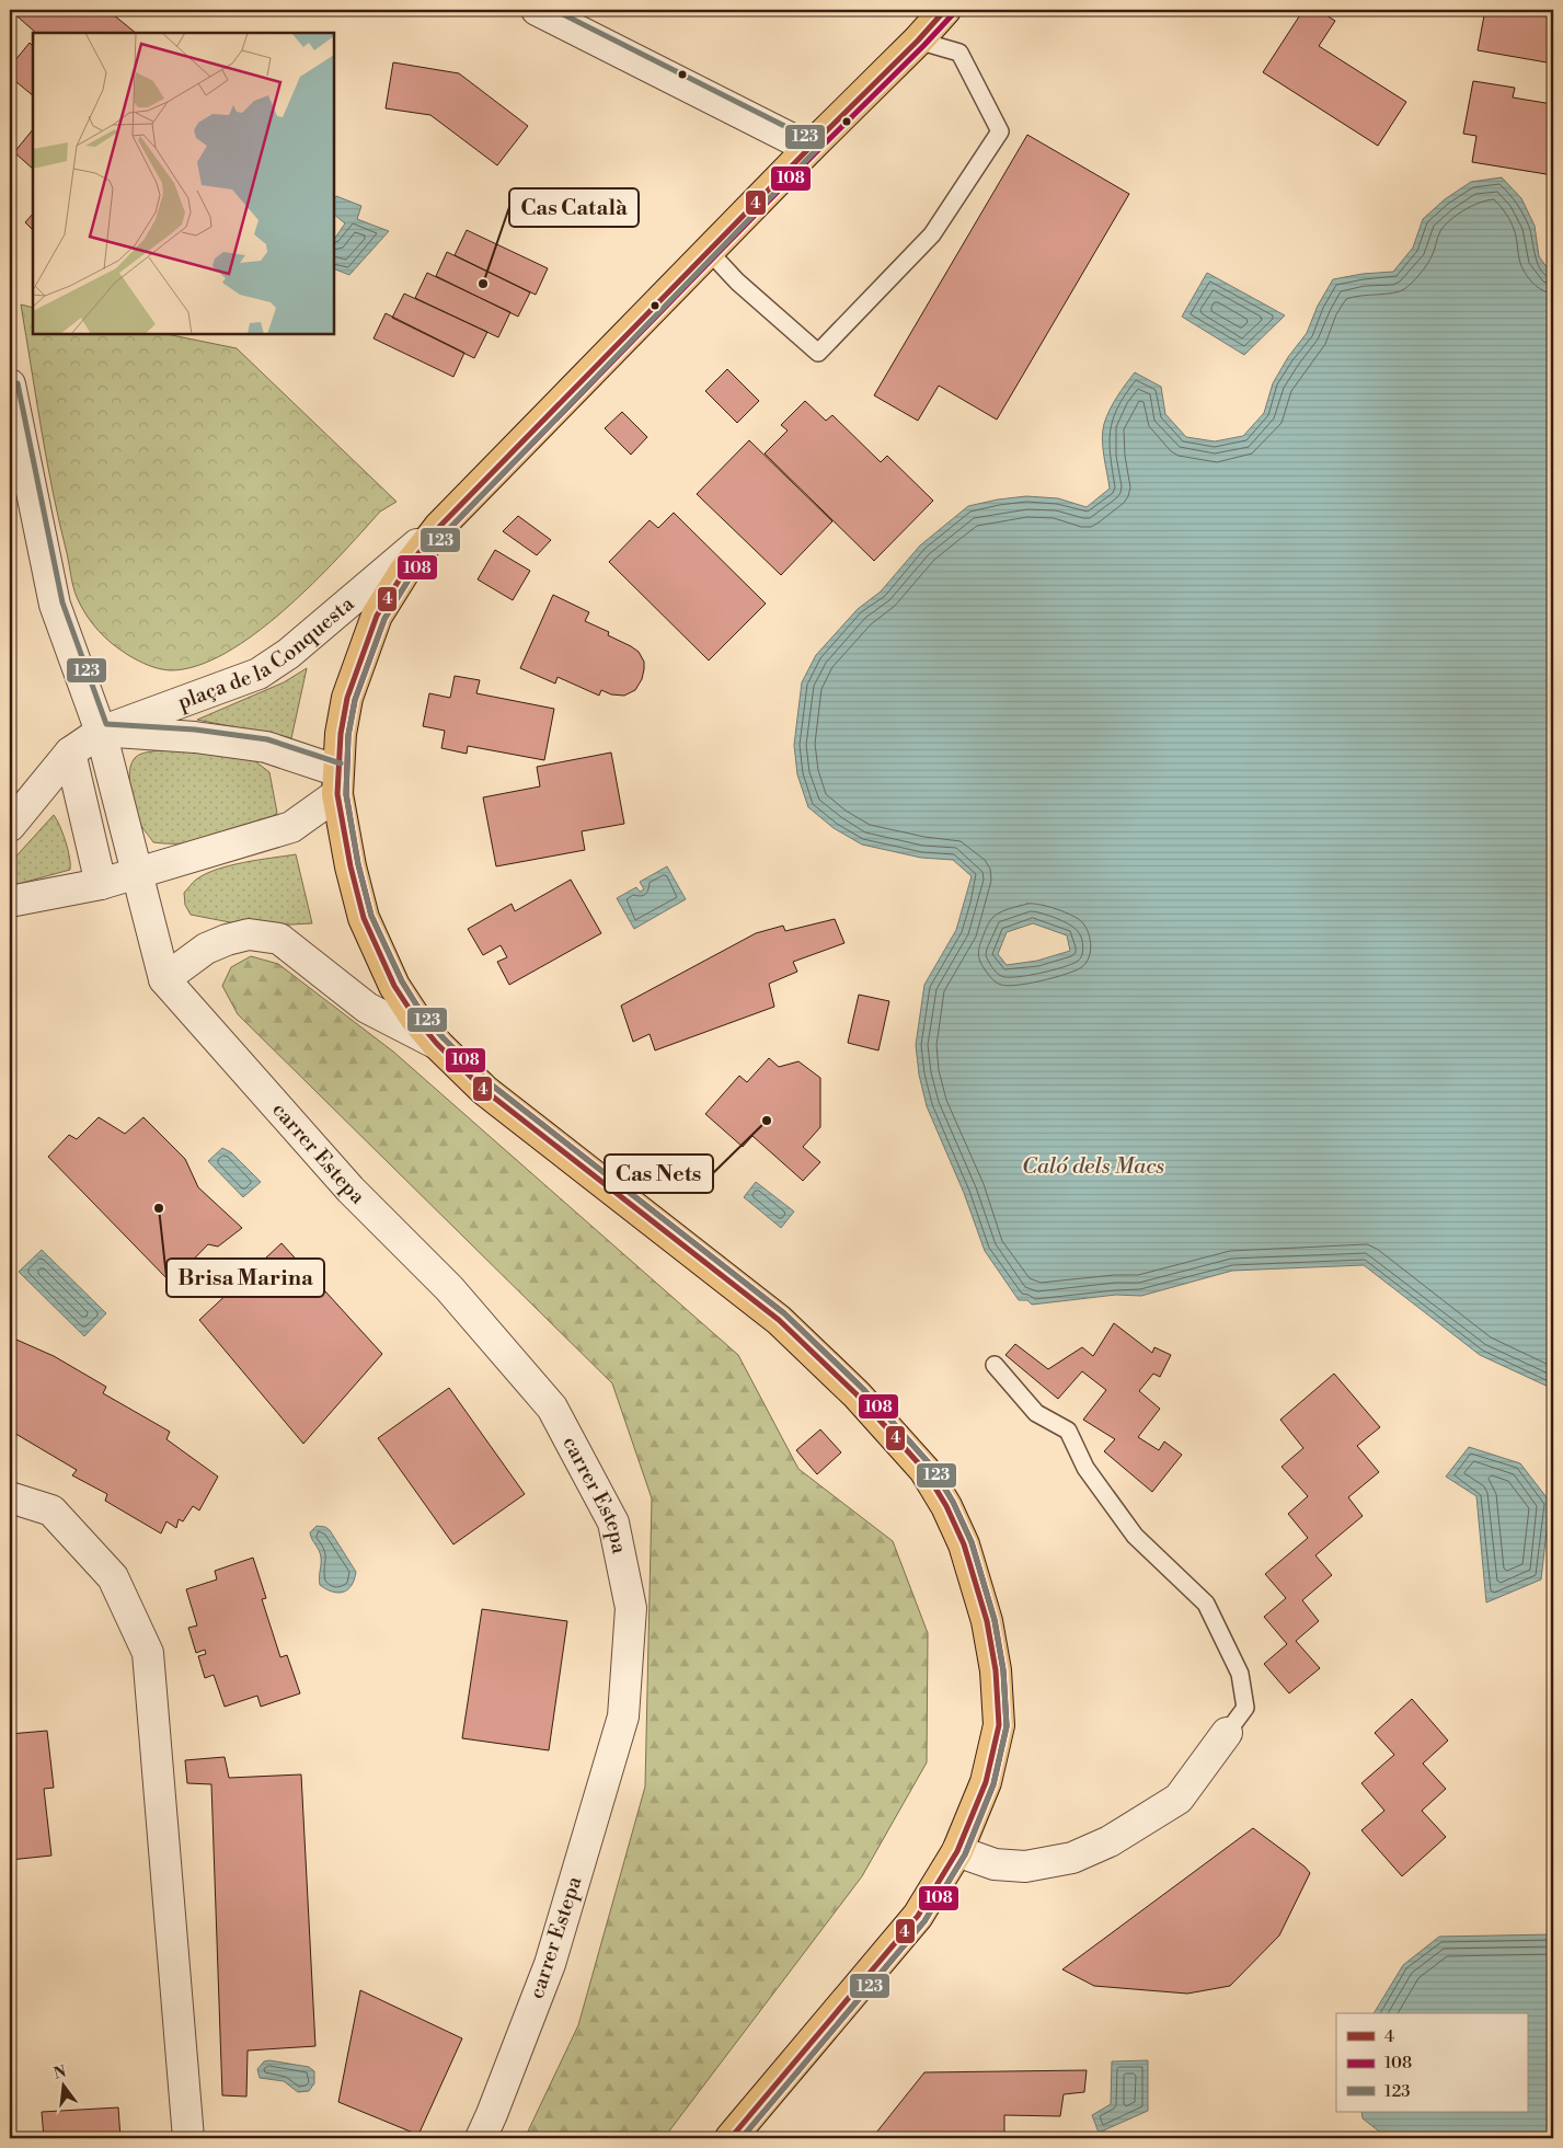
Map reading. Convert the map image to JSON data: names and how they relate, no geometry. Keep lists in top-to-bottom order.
{
  "streets": {
    "street": ["plaça de la Conquesta", "carrer Estepa"]
  },
  "water": ["Caló dels Macs"],
  "places": ["Cas Català", "Cas Nets", "Brisa Marina"],
  "lines": ["transit line 4", "transit line 123", "transit line 108"],
  "legend": ["4", "108", "123"],
  "north": "top"
}
